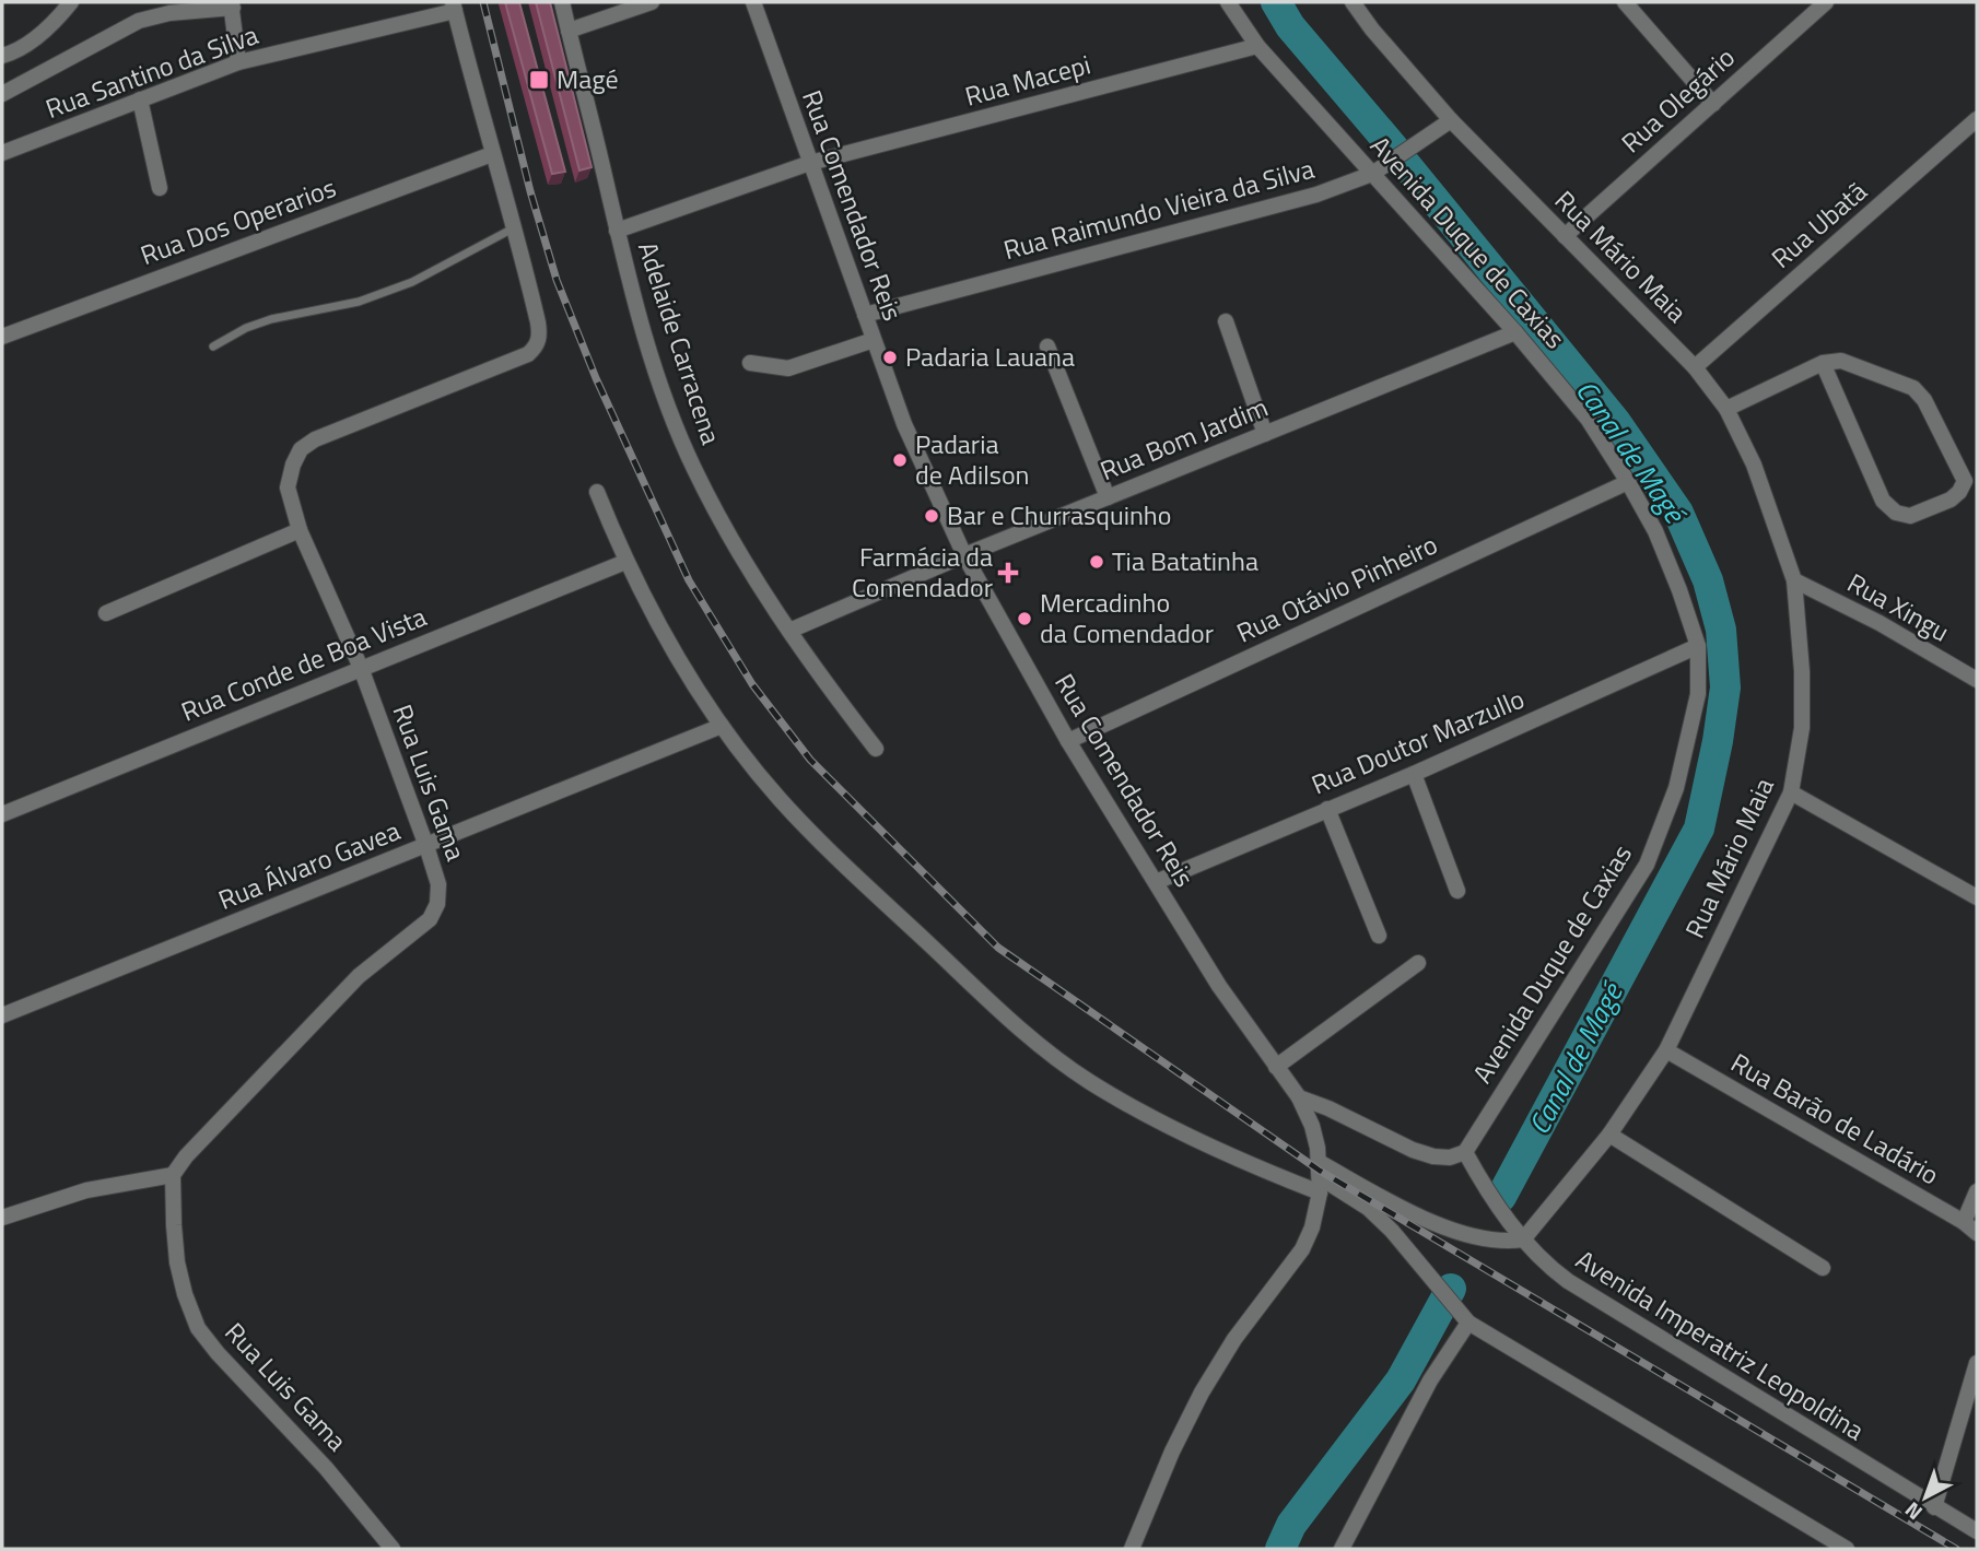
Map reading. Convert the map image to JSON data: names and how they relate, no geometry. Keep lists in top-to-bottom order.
{
  "streets": {
    "street": [
      "Rua Santino da Silva",
      "Rua Macepi",
      "Rua Olegário",
      "Rua Comendador Reis",
      "Rua Raimundo Vieira da Silva",
      "Rua Dos Operarios",
      "Rua Ubatã",
      "Avenida Duque de Caxias",
      "Rua Mário Maia",
      "Adelaide Carracena",
      "Rua Bom Jardim",
      "Rua Otávio Pinheiro",
      "Rua Xingu",
      "Rua Conde de Boa Vista",
      "Rua Doutor Marzullo",
      "Rua Luis Gama",
      "Rua Álvaro Gavea",
      "Rua Barão de Ladário",
      "Avenida Imperatriz Leopoldina"
    ]
  },
  "crossings": [
    ["Rua Santino da Silva", "Rua Luis Gama"],
    ["Rua Macepi", "Rua Comendador Reis"],
    ["Rua Macepi", "Avenida Duque de Caxias"],
    ["Rua Macepi", "Adelaide Carracena"],
    ["Rua Olegário", "Rua Mário Maia"],
    ["Rua Comendador Reis", "Rua Raimundo Vieira da Silva"],
    ["Rua Comendador Reis", "Rua Bom Jardim"],
    ["Rua Comendador Reis", "Rua Otávio Pinheiro"],
    ["Rua Comendador Reis", "Rua Doutor Marzullo"],
    ["Rua Raimundo Vieira da Silva", "Avenida Duque de Caxias"],
    ["Rua Raimundo Vieira da Silva", "Rua Mário Maia"],
    ["Rua Dos Operarios", "Rua Luis Gama"],
    ["Rua Ubatã", "Rua Mário Maia"],
    ["Avenida Duque de Caxias", "Rua Bom Jardim"],
    ["Avenida Duque de Caxias", "Rua Otávio Pinheiro"],
    ["Avenida Duque de Caxias", "Rua Doutor Marzullo"],
    ["Avenida Duque de Caxias", "Avenida Imperatriz Leopoldina"],
    ["Rua Mário Maia", "Rua Xingu"],
    ["Rua Mário Maia", "Rua Barão de Ladário"],
    ["Rua Mário Maia", "Avenida Imperatriz Leopoldina"],
    ["Adelaide Carracena", "Rua Bom Jardim"],
    ["Rua Conde de Boa Vista", "Rua Luis Gama"],
    ["Rua Luis Gama", "Rua Álvaro Gavea"]
  ],
  "water": ["Canal de Magé"],
  "places": {
    "transit": ["Magé"],
    "other": [
      "Padaria Lauana",
      "Padaria de Adilson",
      "Bar e Churrasquinho",
      "Tia Batatinha",
      "Mercadinho da Comendador"
    ],
    "health": ["Farmácia da Comendador"]
  },
  "north": "bottom left"
}
